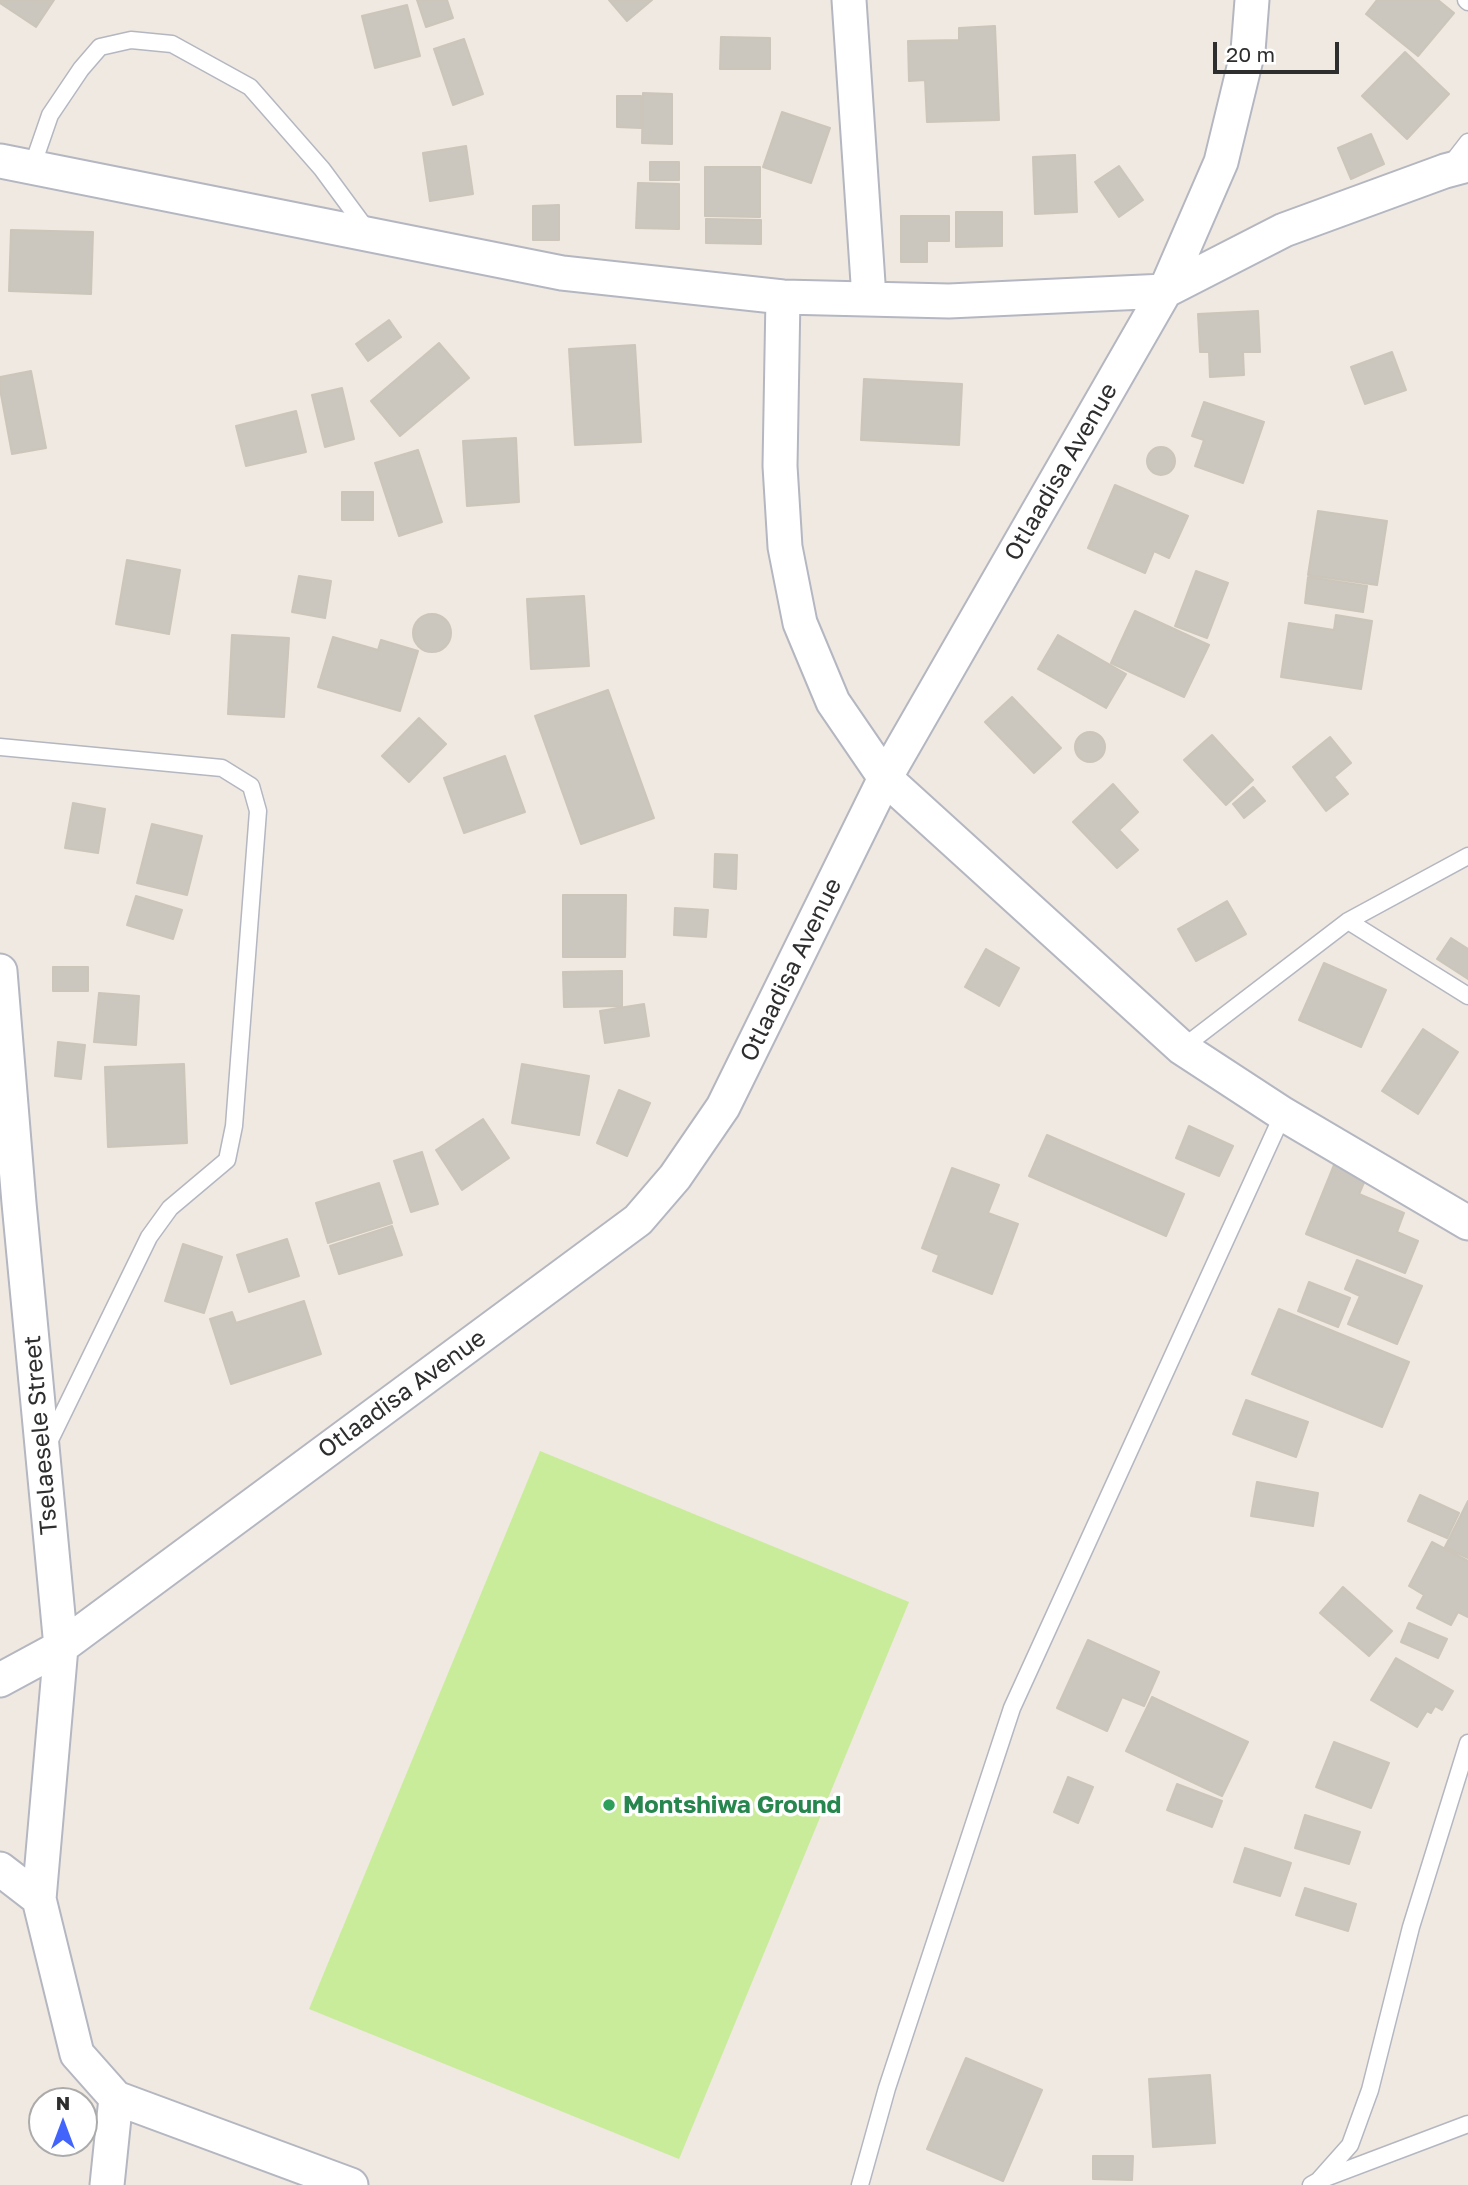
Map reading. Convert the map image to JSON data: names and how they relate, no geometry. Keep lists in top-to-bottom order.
{
  "streets": {
    "street": ["Otlaadisa Avenue", "Tselaesele Street"]
  },
  "crossings": [
    ["Otlaadisa Avenue", "Tselaesele Street"]
  ],
  "places": ["Montshiwa Ground"],
  "scale_bar": "20 m",
  "north": "top"
}
